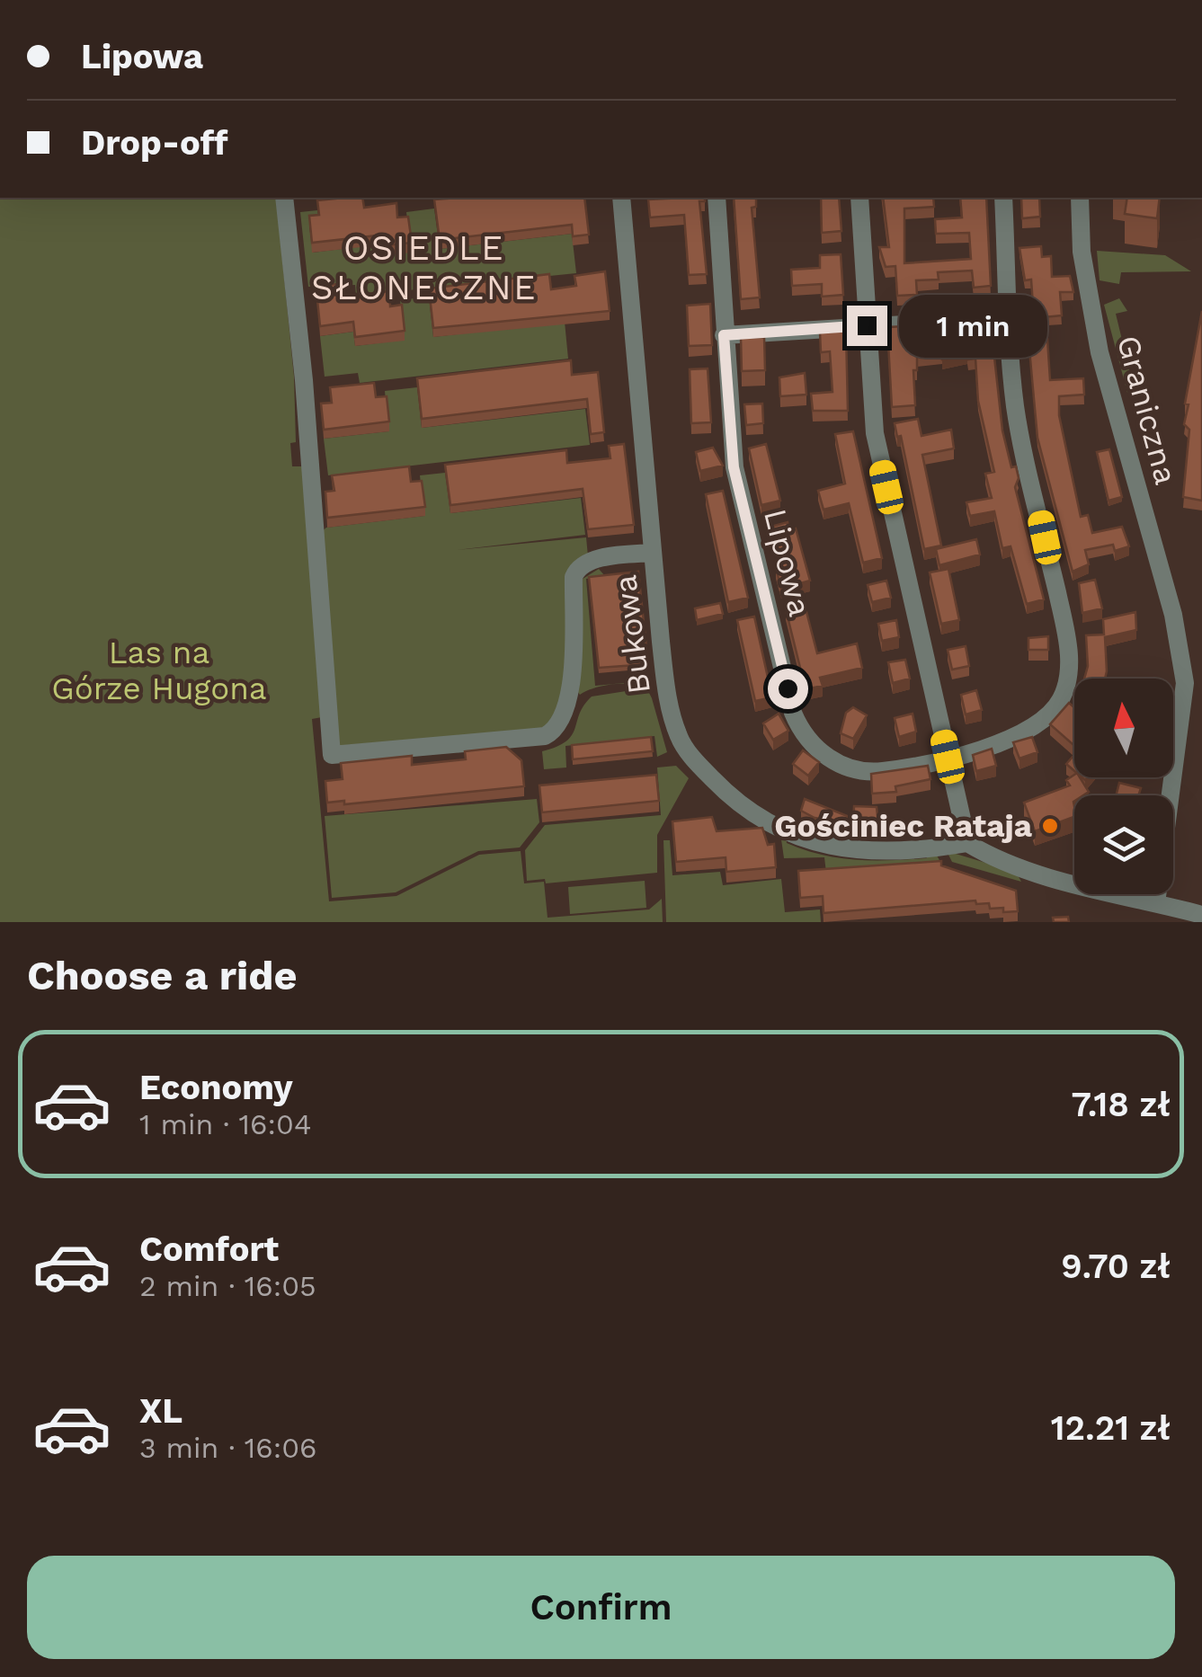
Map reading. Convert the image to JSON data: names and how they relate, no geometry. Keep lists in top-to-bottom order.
{
  "streets": {
    "street": ["Graniczna", "Lipowa", "Bukowa"]
  },
  "districts": ["OSIEDLE SŁONECZNE"],
  "parks": ["Las na Górze Hugona"],
  "places": ["Gościniec Rataja"],
  "north": "top",
  "page": {
    "banner": ["Lipowa", "Drop-off"],
    "bubble": "1 min",
    "heading": "Choose a ride",
    "list": [
      {
        "name": "Economy",
        "note": "1 min · 16:04",
        "value": "7.18 zł"
      },
      {
        "name": "Comfort",
        "note": "2 min · 16:05",
        "value": "9.70 zł"
      },
      {
        "name": "XL",
        "note": "3 min · 16:06",
        "value": "12.21 zł"
      }
    ],
    "buttons": "Confirm"
  }
}
